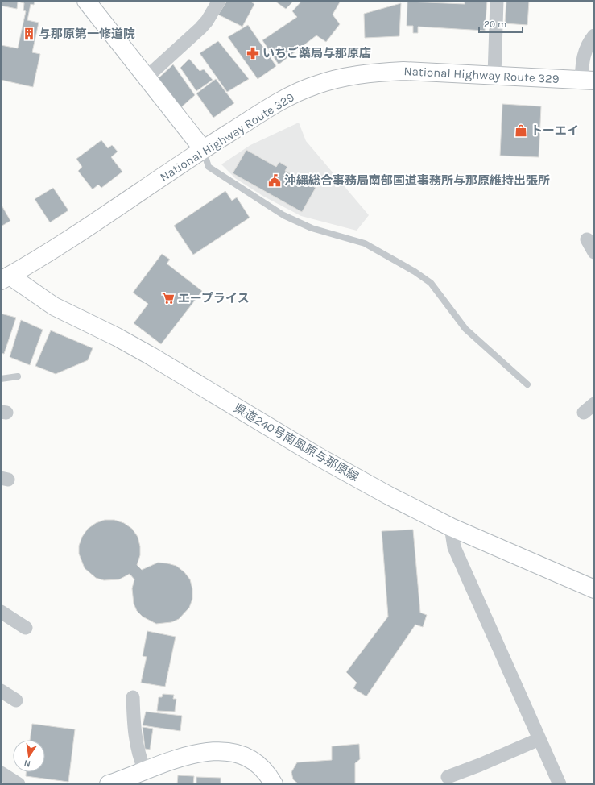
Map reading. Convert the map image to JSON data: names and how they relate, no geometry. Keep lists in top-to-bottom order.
{
  "streets": {
    "main road": ["National Highway Route 329", "県道240号南風原与那原線"]
  },
  "crossings": [
    ["National Highway Route 329", "県道240号南風原与那原線"]
  ],
  "places": {
    "building": ["与那原第一修道院"],
    "pharmacy": ["いちご薬局与那原店"],
    "shop": ["トーエイ"],
    "public building": ["沖縄総合事務局南部国道事務所与那原維持出張所"],
    "supermarket": ["エープライス"]
  },
  "scale_bar": "20 m",
  "north": "bottom"
}
